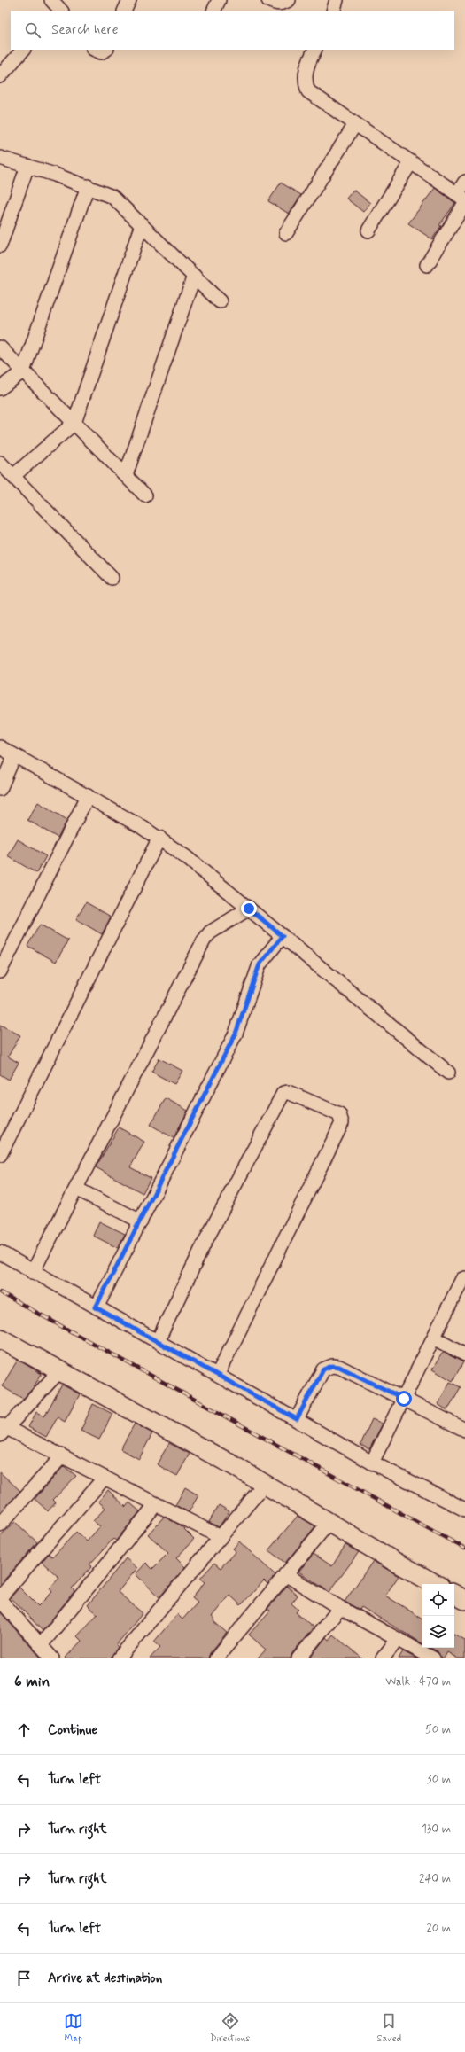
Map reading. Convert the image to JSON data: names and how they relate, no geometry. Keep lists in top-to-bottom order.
{
  "page": {
    "search": "Search here",
    "heading": ["6 min", "Walk · 470 m"],
    "list": [
      ["Continue", "50 m"],
      ["Turn left", "30 m"],
      ["Turn right", "130 m"],
      ["Turn right", "240 m"],
      ["Turn left", "20 m"],
      "Arrive at destination"
    ],
    "nav": ["Map", "Directions", "Saved"]
  }
}
